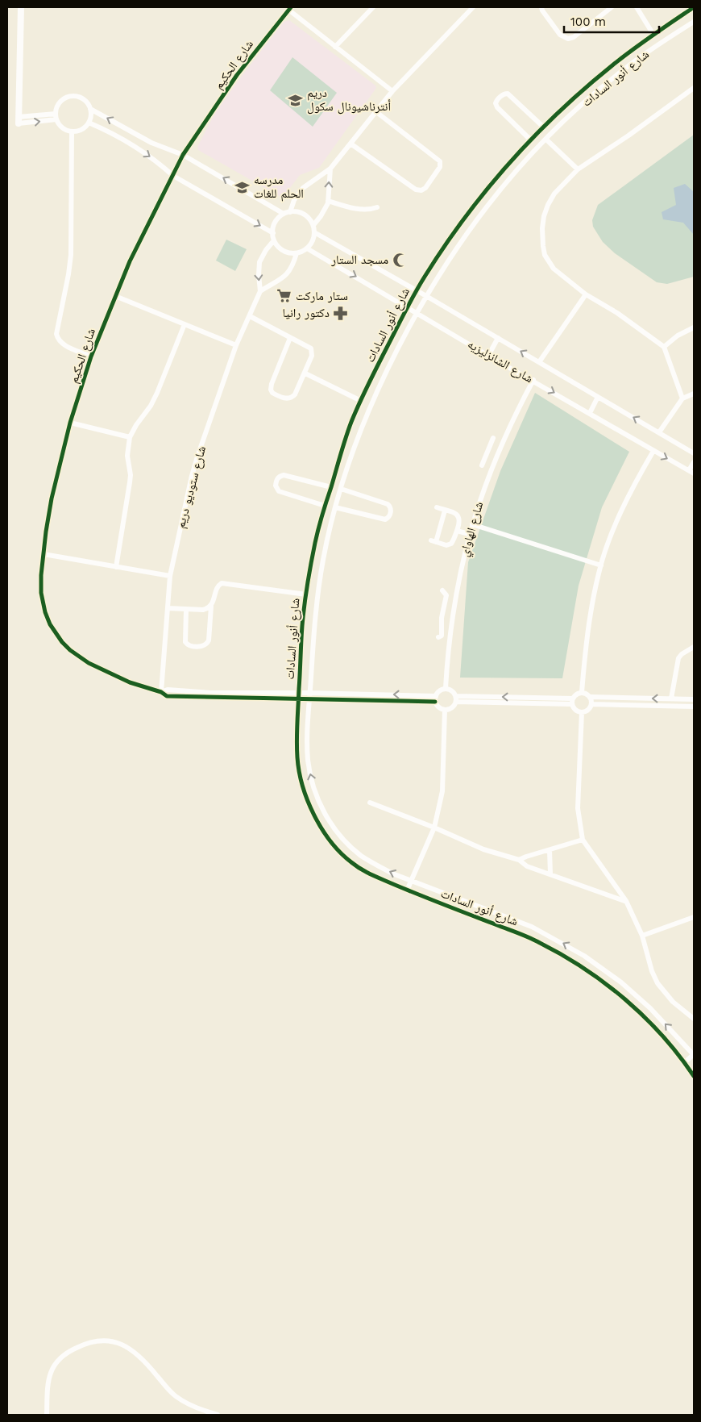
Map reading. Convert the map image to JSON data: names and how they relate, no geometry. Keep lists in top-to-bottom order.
{
  "streets": {
    "street": [
      "شارع الحكيم",
      "شارع أنور السادات",
      "شارع الشانزليزيه",
      "شارع ستوديو دريم",
      "شارع الهاواي"
    ]
  },
  "crossings": [
    ["شارع الحكيم", "شارع أنور السادات"],
    ["شارع الحكيم", "شارع ستوديو دريم"],
    ["شارع الحكيم", "شارع الهاواي"],
    ["شارع أنور السادات", "شارع الشانزليزيه"],
    ["شارع الشانزليزيه", "شارع ستوديو دريم"],
    ["شارع الشانزليزيه", "شارع الهاواي"]
  ],
  "places": {
    "school or university": ["دريم أنترناشيونال سكول", "مدرسه الحلم للغات"],
    "mosque": ["مسجد الستار"],
    "supermarket": ["ستار ماركت"],
    "pharmacy": ["دكتور رانيا"]
  },
  "scale_bar": "100 m"
}
